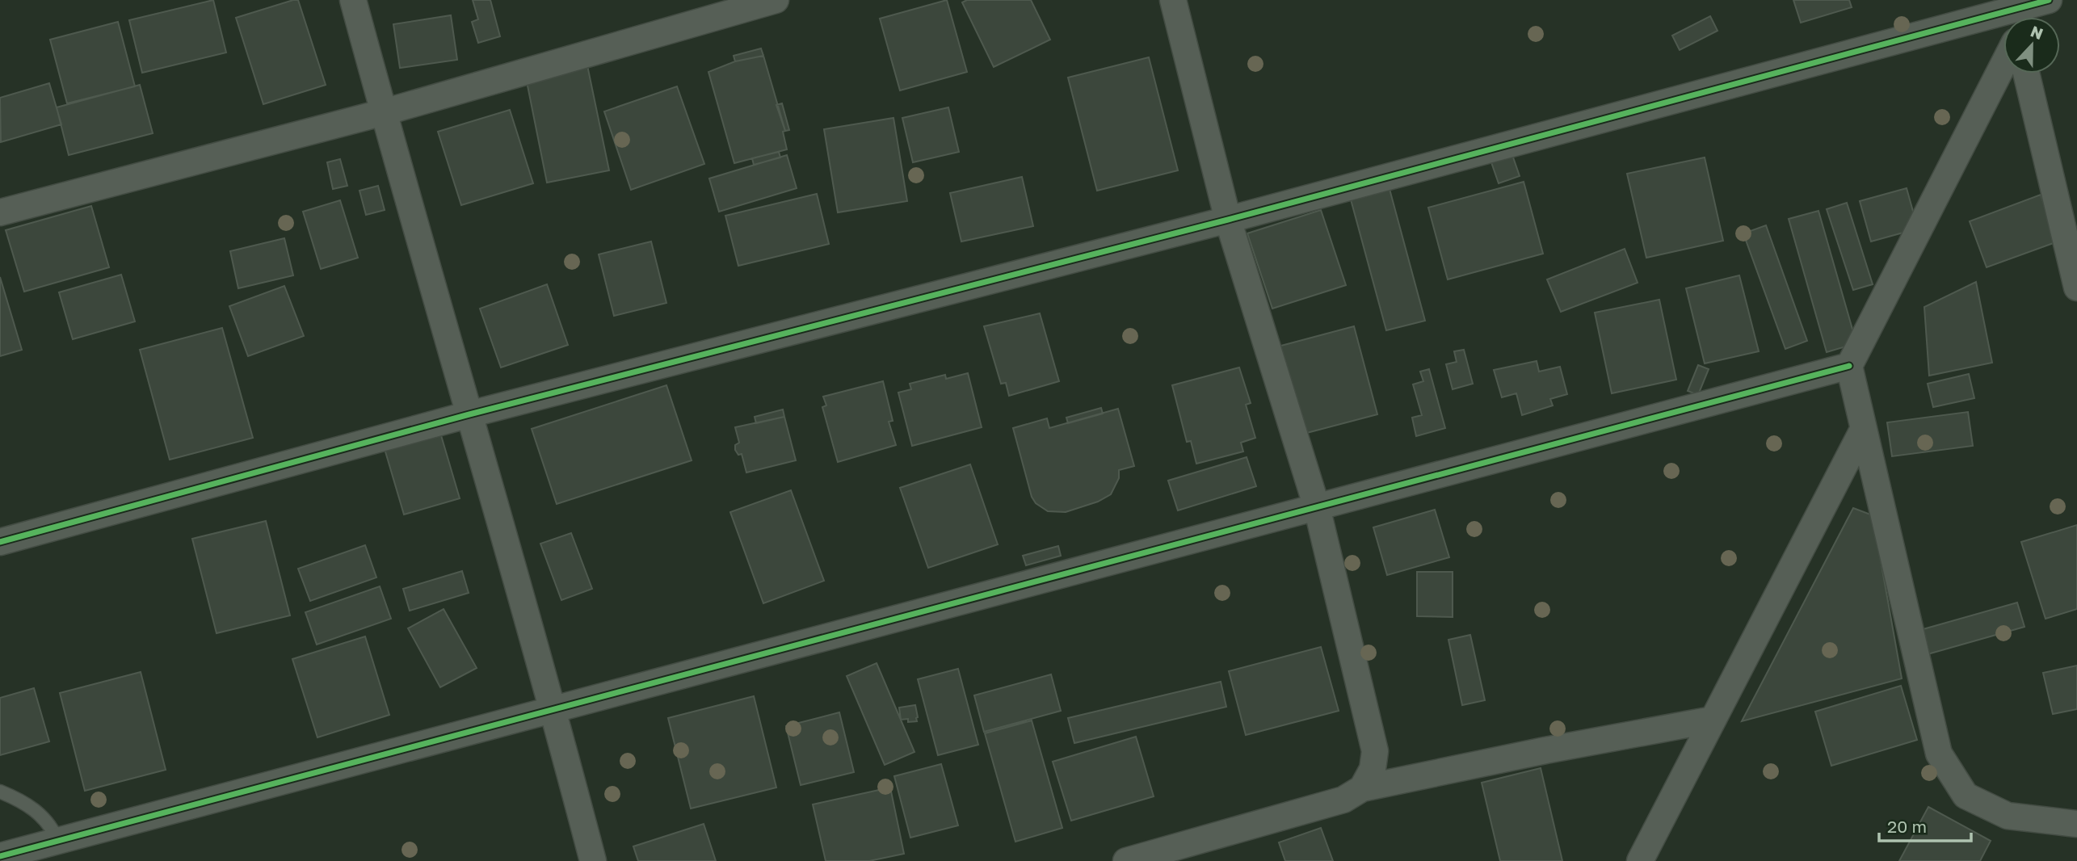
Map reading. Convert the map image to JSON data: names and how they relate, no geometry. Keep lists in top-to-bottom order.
{
  "scale_bar": "20 m",
  "north": "top"
}
